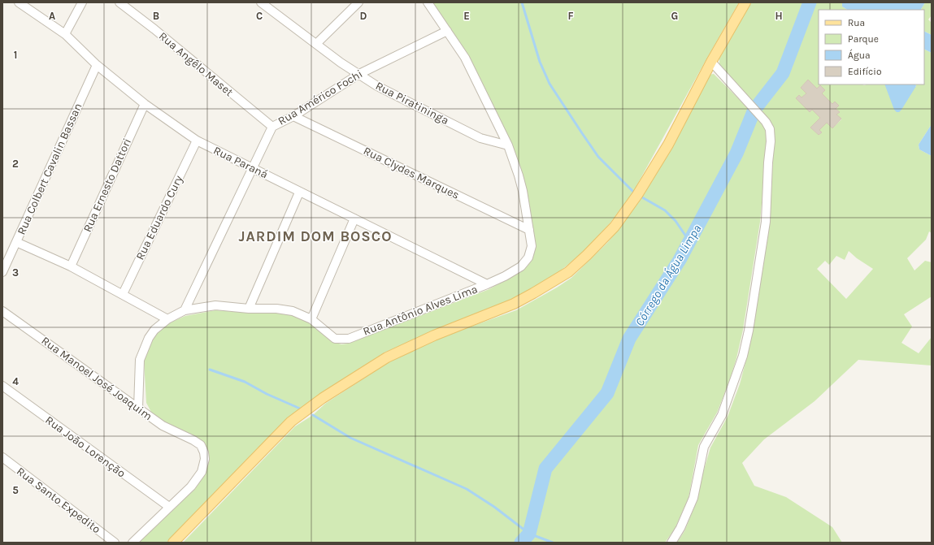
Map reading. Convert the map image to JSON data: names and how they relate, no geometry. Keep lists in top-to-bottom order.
{
  "streets": {
    "street": [
      "Rua Angêlo Maset",
      "Rua Américo Fochi",
      "Rua Piratininga",
      "Rua Paraná",
      "Rua Colbert Cavalin Bassan",
      "Rua Clydes Marques",
      "Rua Ernesto Dattori",
      "Rua Eduardo Cury",
      "Rua Antônio Alves Lima",
      "Rua Manoel José Joaquim",
      "Rua João Lorenção",
      "Rua Santo Expedito"
    ]
  },
  "crossings": [
    ["Rua Angêlo Maset", "Rua Américo Fochi"],
    ["Rua Américo Fochi", "Rua Piratininga"],
    ["Rua Américo Fochi", "Rua Paraná"],
    ["Rua Américo Fochi", "Rua Clydes Marques"],
    ["Rua Américo Fochi", "Rua Antônio Alves Lima"],
    ["Rua Piratininga", "Rua Antônio Alves Lima"],
    ["Rua Paraná", "Rua Colbert Cavalin Bassan"],
    ["Rua Paraná", "Rua Ernesto Dattori"],
    ["Rua Paraná", "Rua Eduardo Cury"],
    ["Rua Paraná", "Rua Antônio Alves Lima"],
    ["Rua Clydes Marques", "Rua Antônio Alves Lima"],
    ["Rua Antônio Alves Lima", "Rua Manoel José Joaquim"],
    ["Rua Manoel José Joaquim", "Rua João Lorenção"]
  ],
  "districts": ["JARDIM DOM BOSCO"],
  "water": ["Córrego da Água Limpa"],
  "legend": [
    "Rua",
    "Parque",
    "Água",
    "Edifício"
  ],
  "grid": {
    "columns": [
      "A",
      "B",
      "C",
      "D",
      "E",
      "F",
      "G",
      "H"
    ],
    "rows": [
      "1",
      "2",
      "3",
      "4",
      "5"
    ]
  }
}
